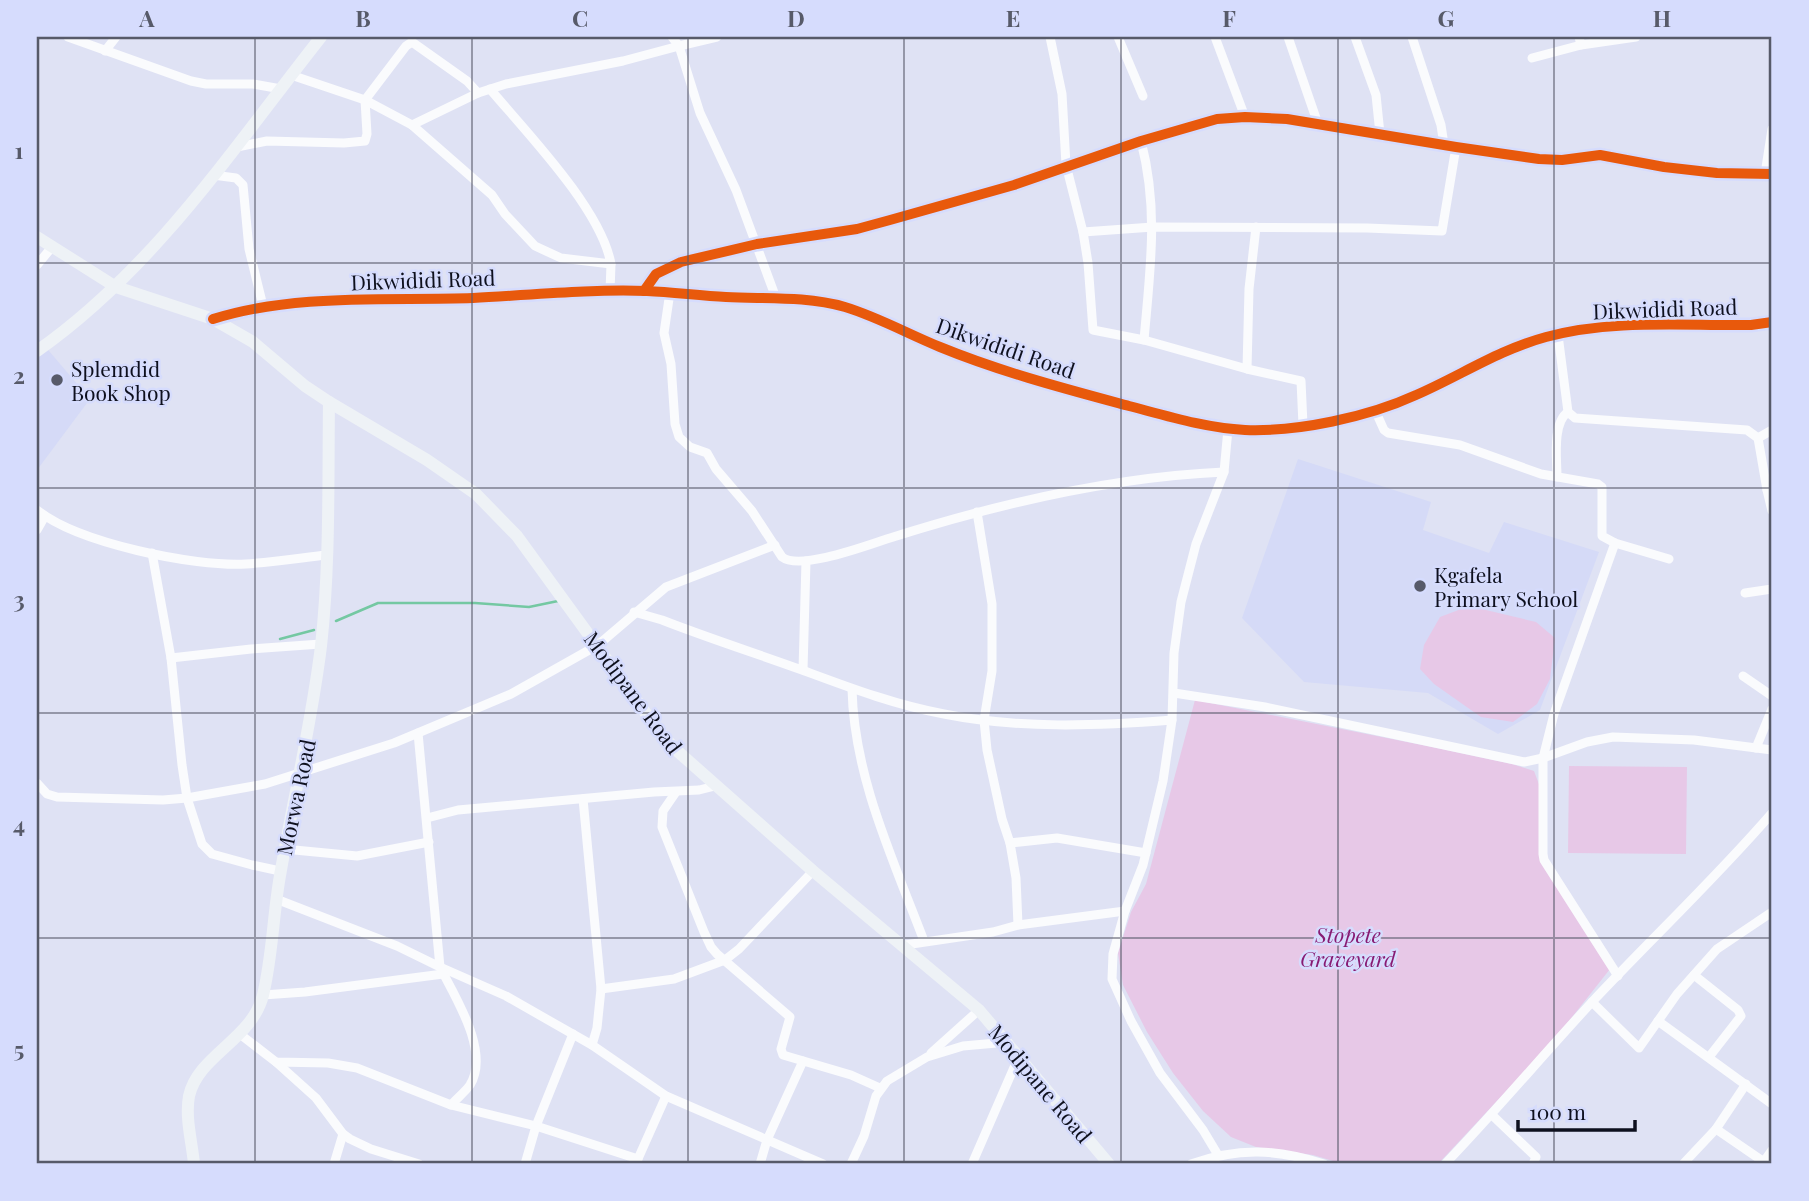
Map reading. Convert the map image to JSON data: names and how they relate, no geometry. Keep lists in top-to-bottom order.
{
  "streets": {
    "main road": ["Dikwididi Road", "Modipane Road", "Morwa Road"]
  },
  "crossings": [
    ["Dikwididi Road", "Modipane Road"],
    ["Modipane Road", "Morwa Road"]
  ],
  "parks": ["Stopete Graveyard"],
  "places": ["Splemdid Book Shop", "Kgafela Primary School"],
  "scale_bar": "100 m",
  "grid": {
    "columns": [
      "A",
      "B",
      "C",
      "D",
      "E",
      "F",
      "G",
      "H"
    ],
    "rows": [
      "1",
      "2",
      "3",
      "4",
      "5"
    ]
  }
}
